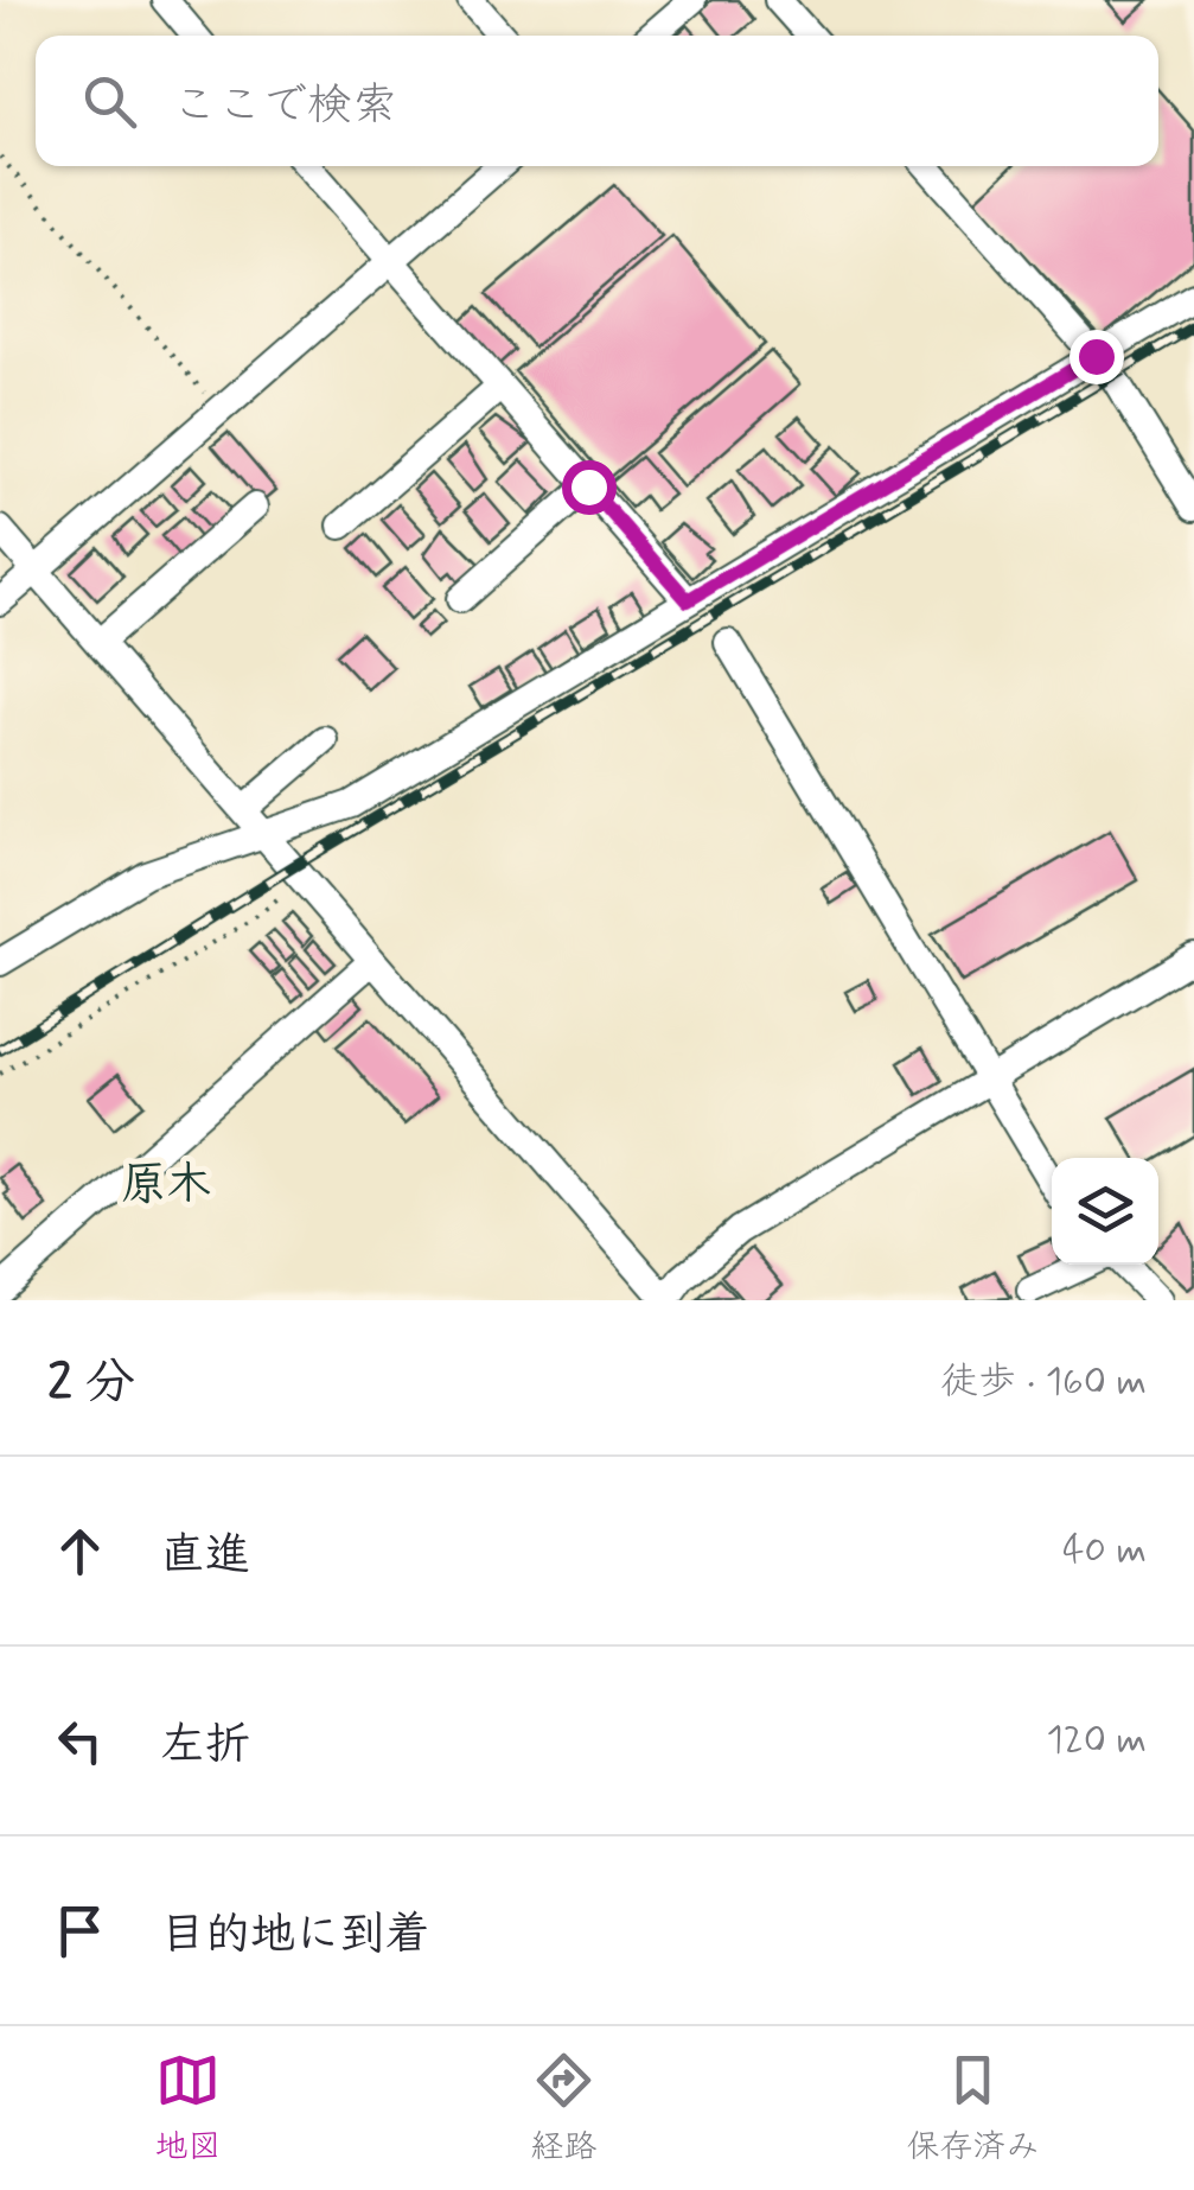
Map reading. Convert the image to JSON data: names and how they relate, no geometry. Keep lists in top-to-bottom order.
{
  "districts": ["原木"],
  "page": {
    "search": "ここで検索",
    "heading": ["2 分", "徒歩 · 160 m"],
    "list": [
      ["直進", "40 m"],
      ["左折", "120 m"],
      "目的地に到着"
    ],
    "nav": ["地図", "経路", "保存済み"]
  }
}
